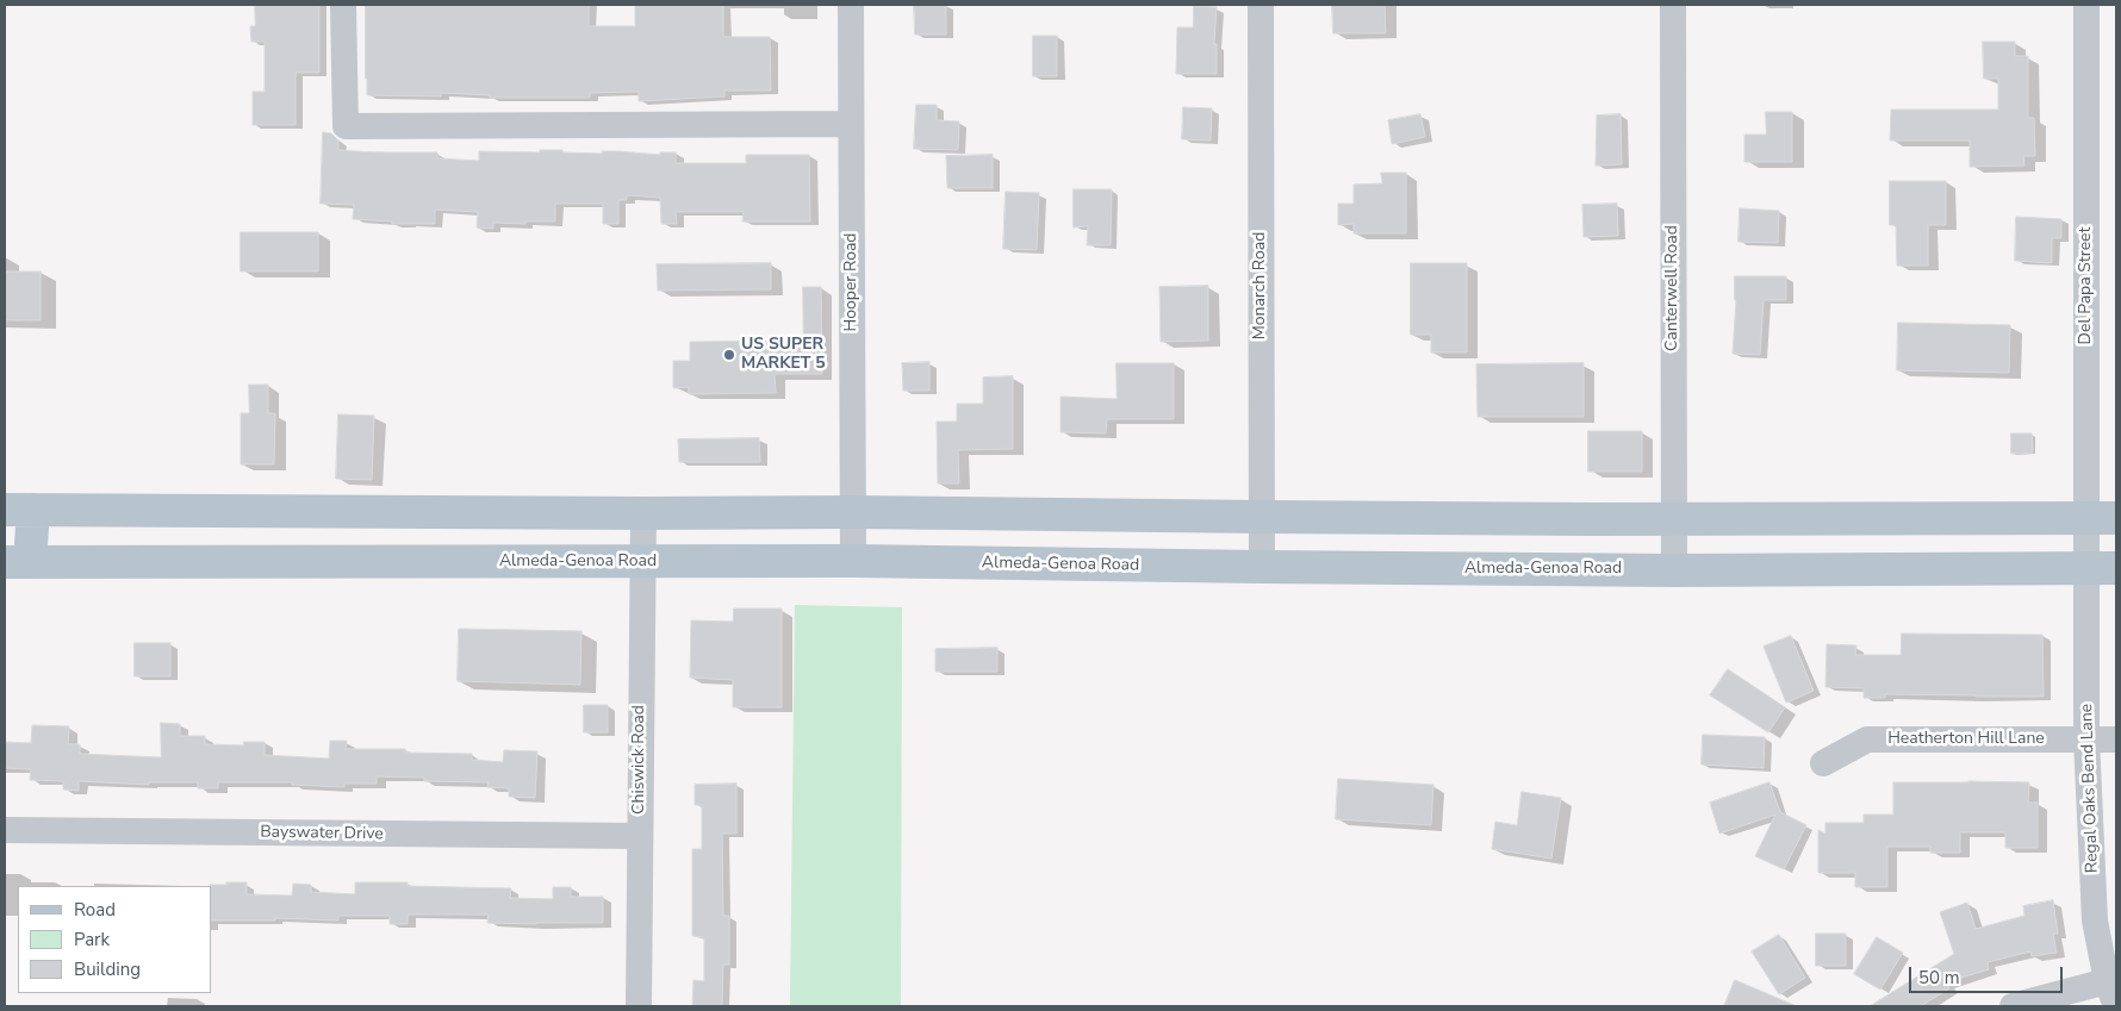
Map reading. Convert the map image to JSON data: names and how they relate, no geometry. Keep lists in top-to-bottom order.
{
  "streets": {
    "main road": ["Almeda-Genoa Road"],
    "street": [
      "Hooper Road",
      "Monarch Road",
      "Del Papa Street",
      "Canterwell Road",
      "Heatherton Hill Lane",
      "Chiswick Road",
      "Regal Oaks Bend Lane",
      "Bayswater Drive"
    ]
  },
  "crossings": [
    ["Hooper Road", "Almeda-Genoa Road"],
    ["Monarch Road", "Almeda-Genoa Road"],
    ["Del Papa Street", "Almeda-Genoa Road"],
    ["Del Papa Street", "Regal Oaks Bend Lane"],
    ["Canterwell Road", "Almeda-Genoa Road"],
    ["Almeda-Genoa Road", "Chiswick Road"],
    ["Almeda-Genoa Road", "Regal Oaks Bend Lane"],
    ["Heatherton Hill Lane", "Regal Oaks Bend Lane"],
    ["Chiswick Road", "Bayswater Drive"]
  ],
  "places": ["US SUPER MARKET 5"],
  "legend": ["Road", "Park", "Building"],
  "scale_bar": "50 m"
}
